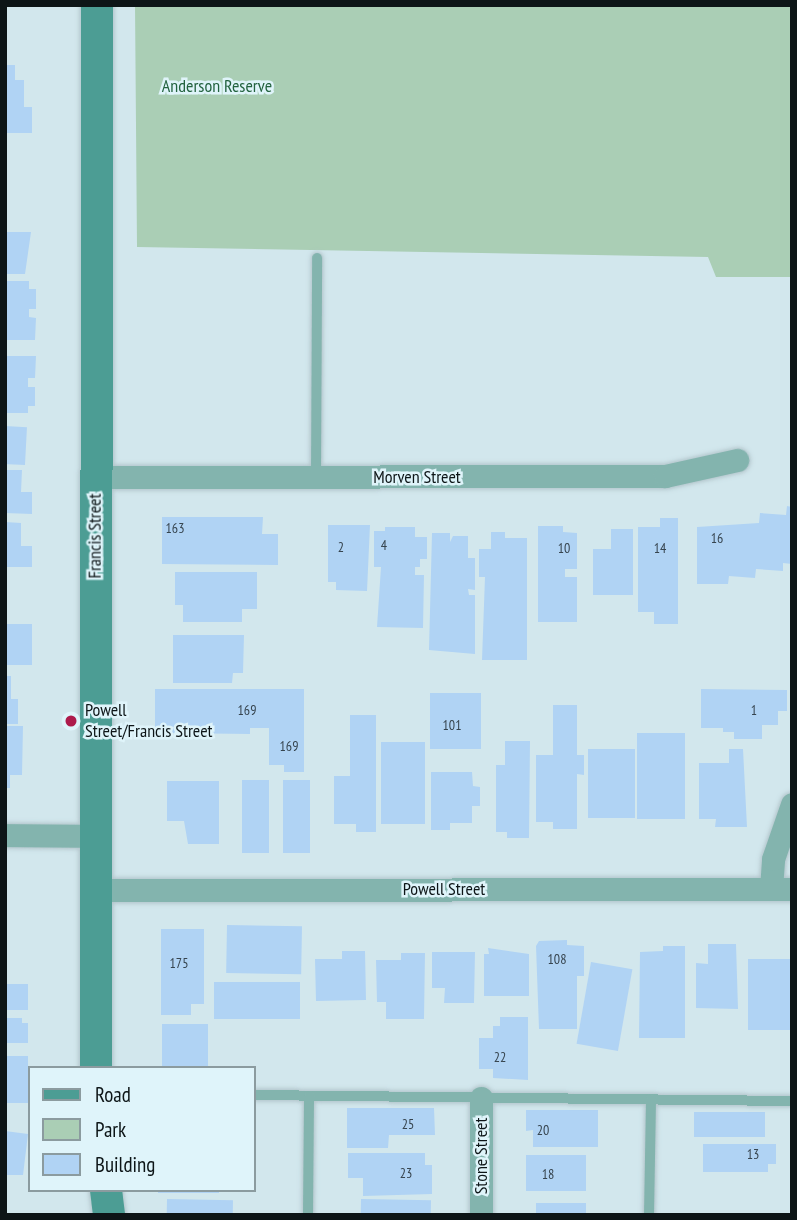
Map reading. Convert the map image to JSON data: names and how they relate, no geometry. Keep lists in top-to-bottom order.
{
  "streets": {
    "main road": ["Francis Street"],
    "street": ["Morven Street", "Powell Street", "Stone Street"]
  },
  "crossings": [
    ["Morven Street", "Francis Street"],
    ["Francis Street", "Powell Street"]
  ],
  "parks": ["Anderson Reserve"],
  "places": ["Powell Street/Francis Street"],
  "house_numbers": [
    "163",
    "16",
    "4",
    "2",
    "10",
    "14",
    "169",
    "1",
    "101",
    "169",
    "108",
    "175",
    "22",
    "25",
    "20",
    "13",
    "23",
    "18"
  ],
  "legend": ["Road", "Park", "Building"]
}
